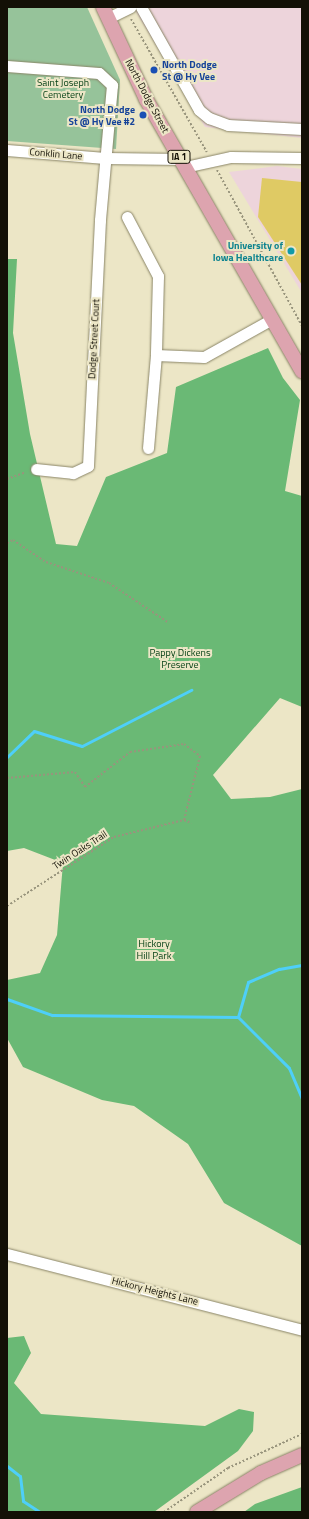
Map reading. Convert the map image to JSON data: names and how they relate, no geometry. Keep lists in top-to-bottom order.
{
  "streets": {
    "main road": ["North Dodge Street", "IA 1"],
    "street": ["Conklin Lane", "Dodge Street Court", "Hickory Heights Lane"],
    "path": ["Twin Oaks Trail"]
  },
  "crossings": [
    ["North Dodge Street", "Conklin Lane"],
    ["Conklin Lane", "Dodge Street Court"]
  ],
  "parks": ["Saint Joseph Cemetery", "Pappy Dickens Preserve", "Hickory Hill Park"],
  "places": ["North Dodge St @ Hy Vee", "North Dodge St @ Hy Vee #2", "University of Iowa Healthcare"]
}
